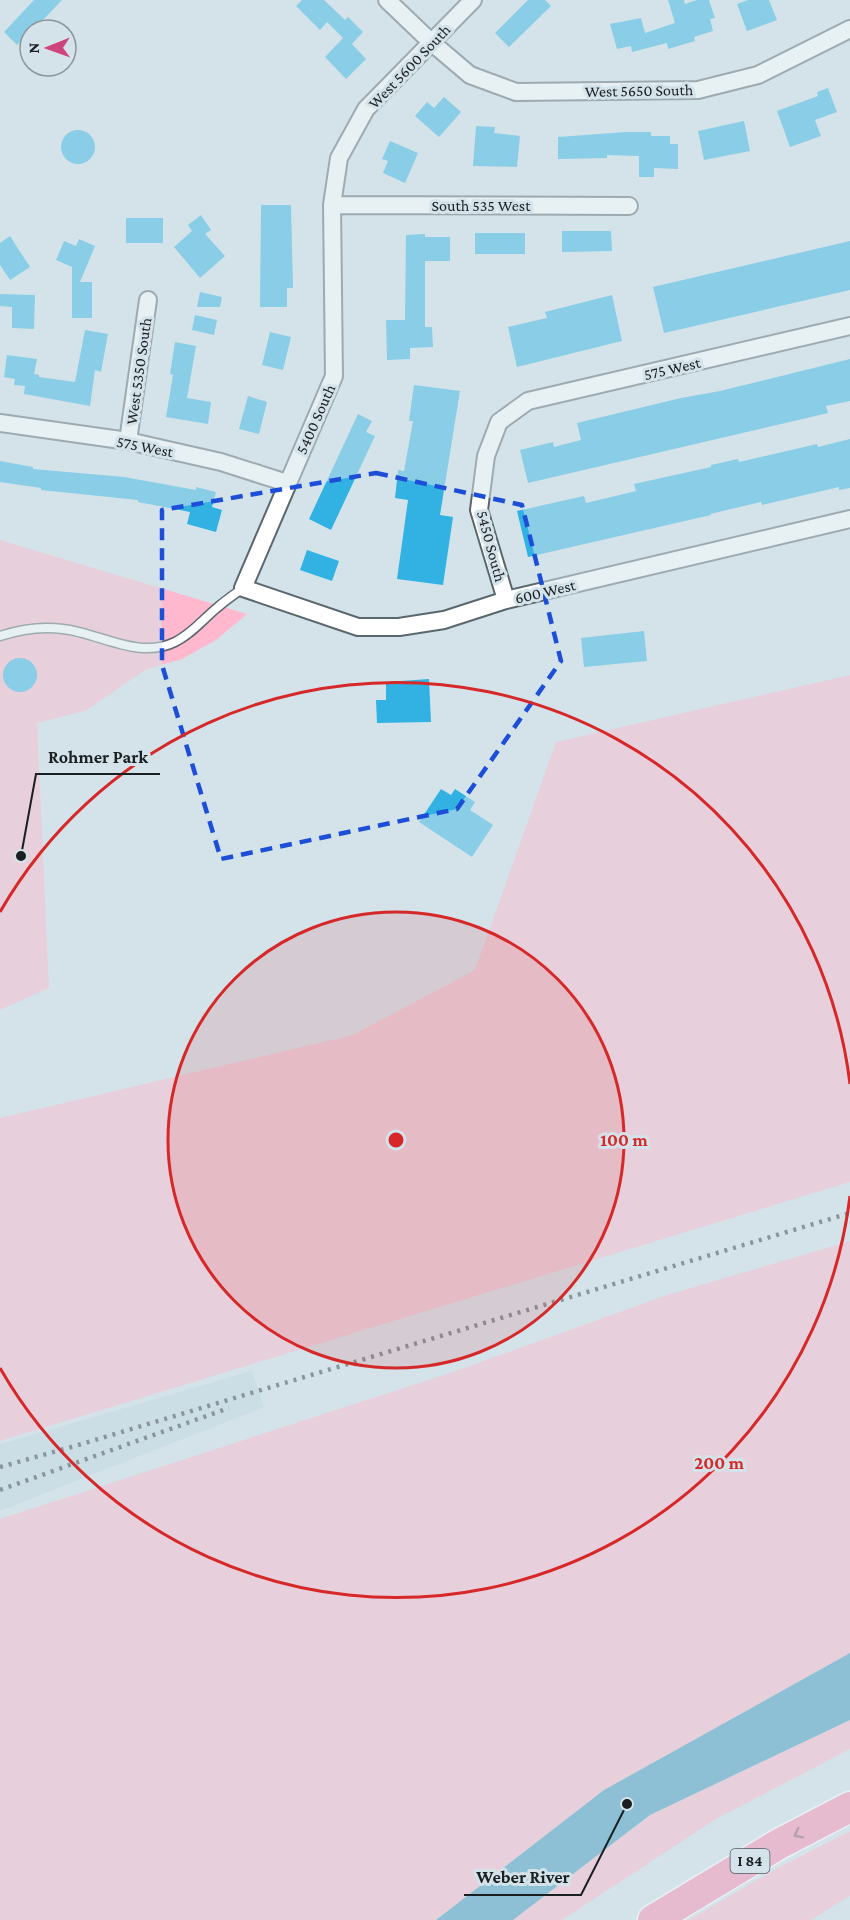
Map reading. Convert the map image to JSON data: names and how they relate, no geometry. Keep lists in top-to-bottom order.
{
  "streets": {
    "highway": ["I 84"],
    "street": [
      "West 5600 South",
      "West 5650 South",
      "South 535 West",
      "575 West",
      "West 5350 South",
      "5400 South",
      "5450 South",
      "600 West"
    ]
  },
  "crossings": [
    ["West 5600 South", "West 5650 South"],
    ["West 5600 South", "South 535 West"],
    ["West 5600 South", "5400 South"],
    ["South 535 West", "5400 South"],
    ["575 West", "West 5350 South"],
    ["575 West", "5400 South"],
    ["575 West", "5450 South"],
    ["5400 South", "600 West"],
    ["5450 South", "600 West"]
  ],
  "places": ["Rohmer Park", "Weber River"],
  "north": "left",
  "rings": ["100 m", "200 m"]
}
